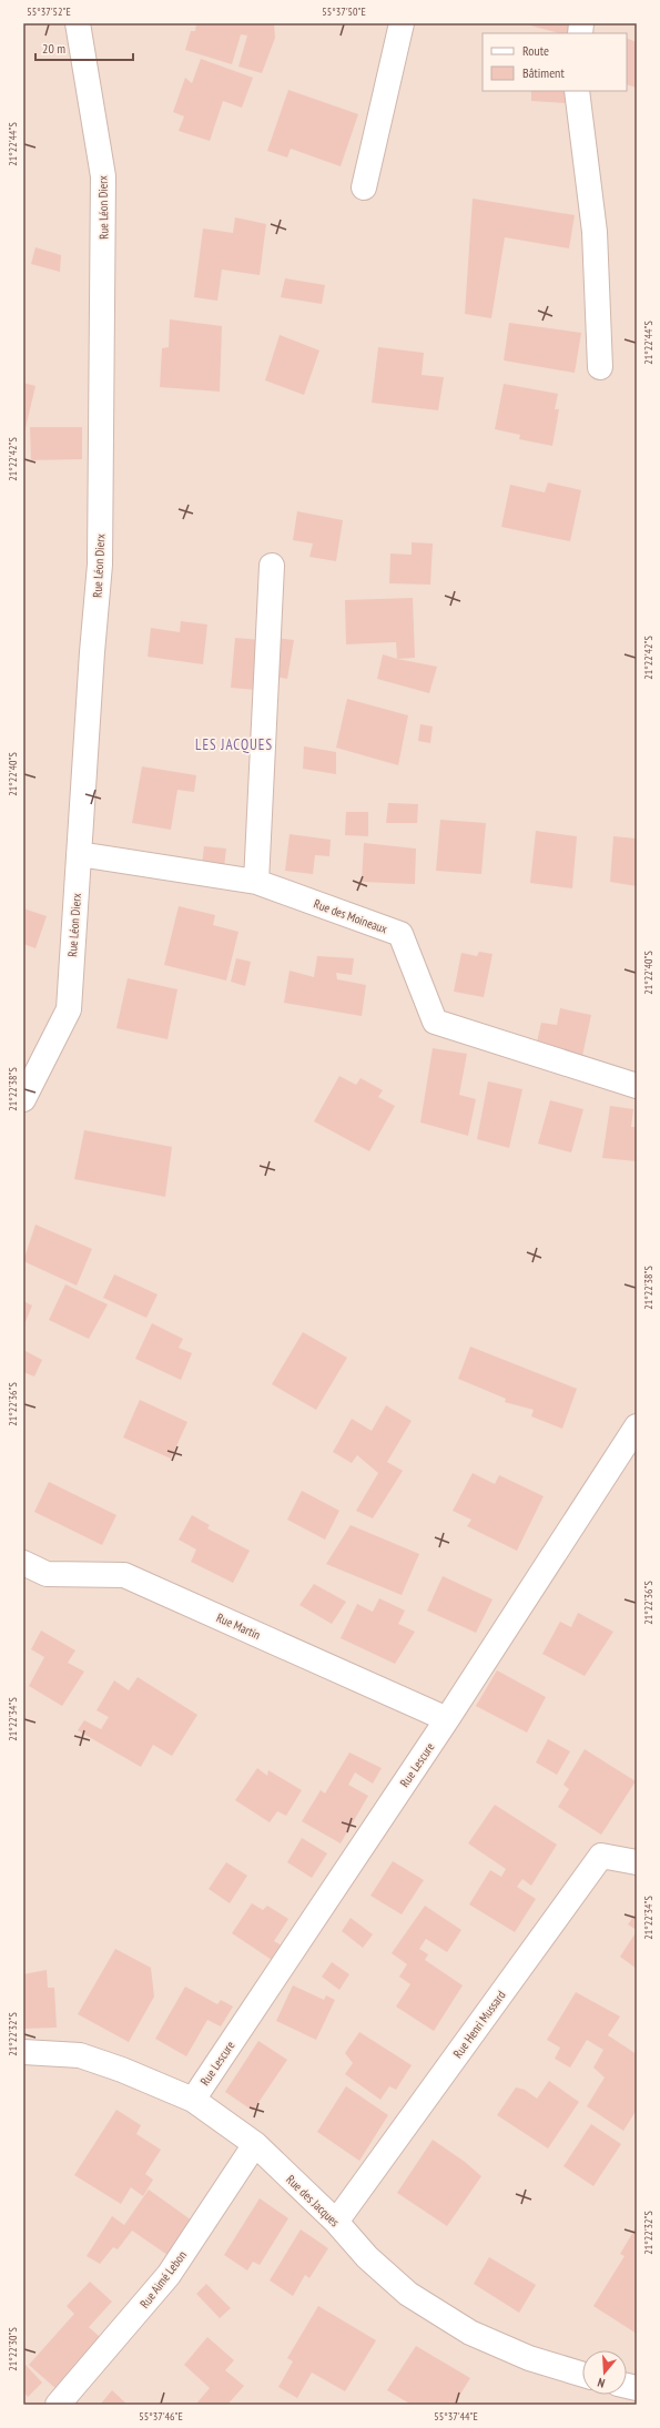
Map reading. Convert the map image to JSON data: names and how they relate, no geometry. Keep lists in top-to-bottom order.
{
  "streets": {
    "street": [
      "Rue Léon Dierx",
      "Rue des Moineaux",
      "Rue Martin",
      "Rue Lescure",
      "Rue Henri Mussard",
      "Rue des Jacques",
      "Rue Aimé Lebon"
    ]
  },
  "crossings": [
    ["Rue Léon Dierx", "Rue des Moineaux"],
    ["Rue Martin", "Rue Lescure"],
    ["Rue Lescure", "Rue des Jacques"],
    ["Rue Henri Mussard", "Rue des Jacques"],
    ["Rue des Jacques", "Rue Aimé Lebon"]
  ],
  "districts": ["LES JACQUES"],
  "legend": ["Route", "Bâtiment"],
  "scale_bar": "20 m",
  "north": "bottom",
  "coordinates": [
    "55°37'52\"E",
    "55°37'50\"E",
    "21°22'44\"S",
    "21°22'42\"S",
    "21°22'40\"S",
    "21°22'38\"S",
    "21°22'36\"S",
    "21°22'34\"S",
    "21°22'32\"S",
    "21°22'30\"S",
    "55°37'46\"E",
    "55°37'44\"E"
  ]
}
